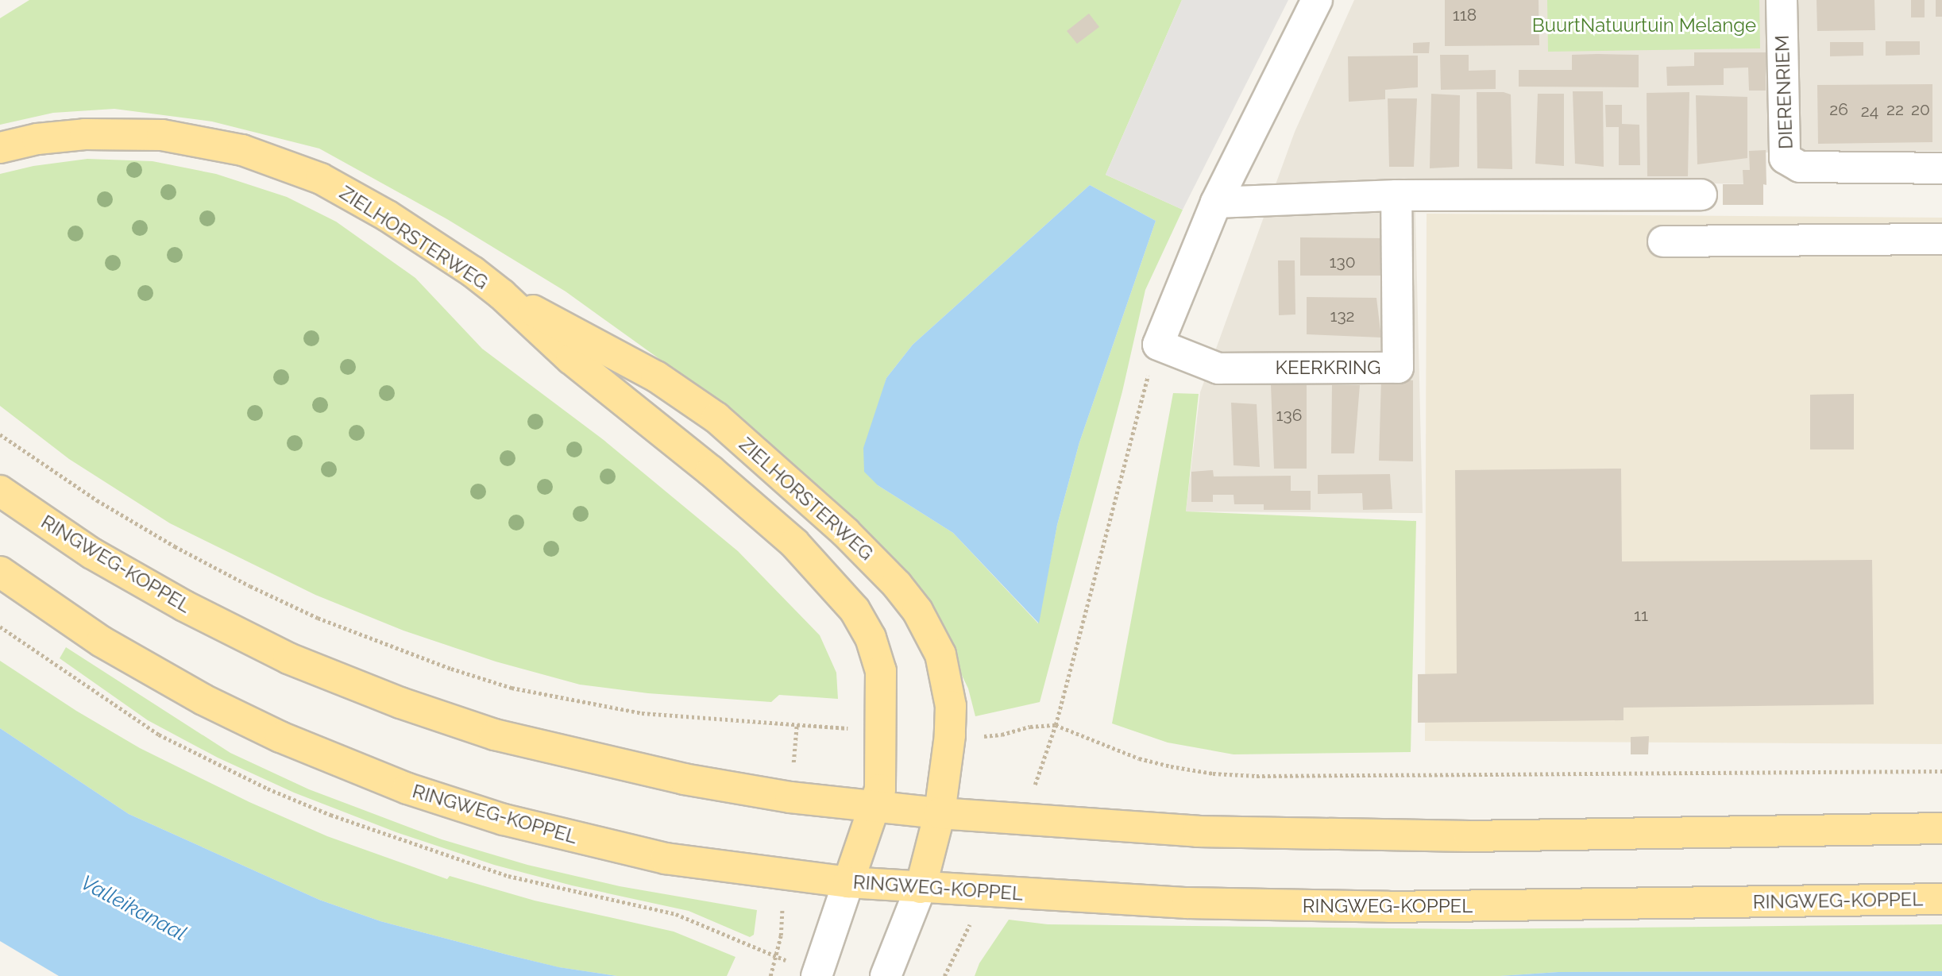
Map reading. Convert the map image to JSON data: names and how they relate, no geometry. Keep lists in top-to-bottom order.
{
  "streets": {
    "main road": ["ZIELHORSTERWEG", "RINGWEG-KOPPEL"],
    "street": ["DIERENRIEM", "KEERKRING"]
  },
  "crossings": [
    ["ZIELHORSTERWEG", "RINGWEG-KOPPEL"]
  ],
  "water": ["Valleikanaal"],
  "parks": ["BuurtNatuurtuin Melange"],
  "house_numbers": [
    "118",
    "26",
    "22",
    "20",
    "24",
    "130",
    "132",
    "136",
    "11"
  ]
}
